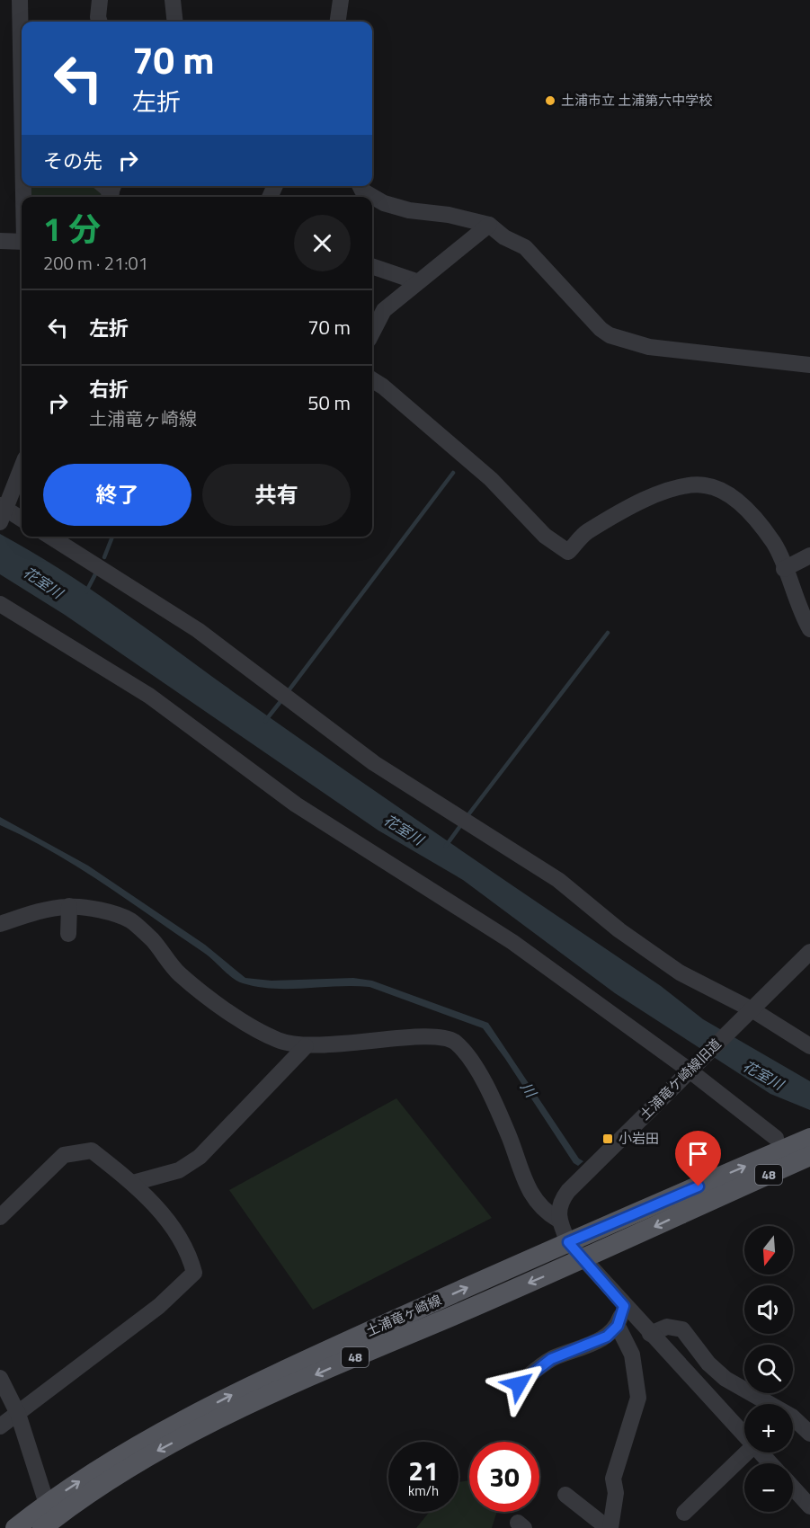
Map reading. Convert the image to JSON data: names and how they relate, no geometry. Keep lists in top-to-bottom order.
{
  "streets": {
    "main road": ["48", "土浦竜ヶ崎線"],
    "street": ["土浦竜ケ崎線旧道"]
  },
  "water": ["花室川", "川"],
  "places": {
    "other": ["土浦市立 土浦第六中学校"],
    "transit": ["小岩田"]
  },
  "north": "bottom",
  "page": {
    "turn": ["70 m", "左折"],
    "then": "その先",
    "heading": ["1 分", "200 m · 21:01"],
    "list": [
      {
        "name": "左折",
        "value": "70 m"
      },
      {
        "name": "右折",
        "note": "土浦竜ヶ崎線",
        "value": "50 m"
      }
    ],
    "buttons": ["終了", "共有"],
    "map_buttons": ["+", "−"],
    "speed": "21 km/h",
    "limit": "30"
  }
}
